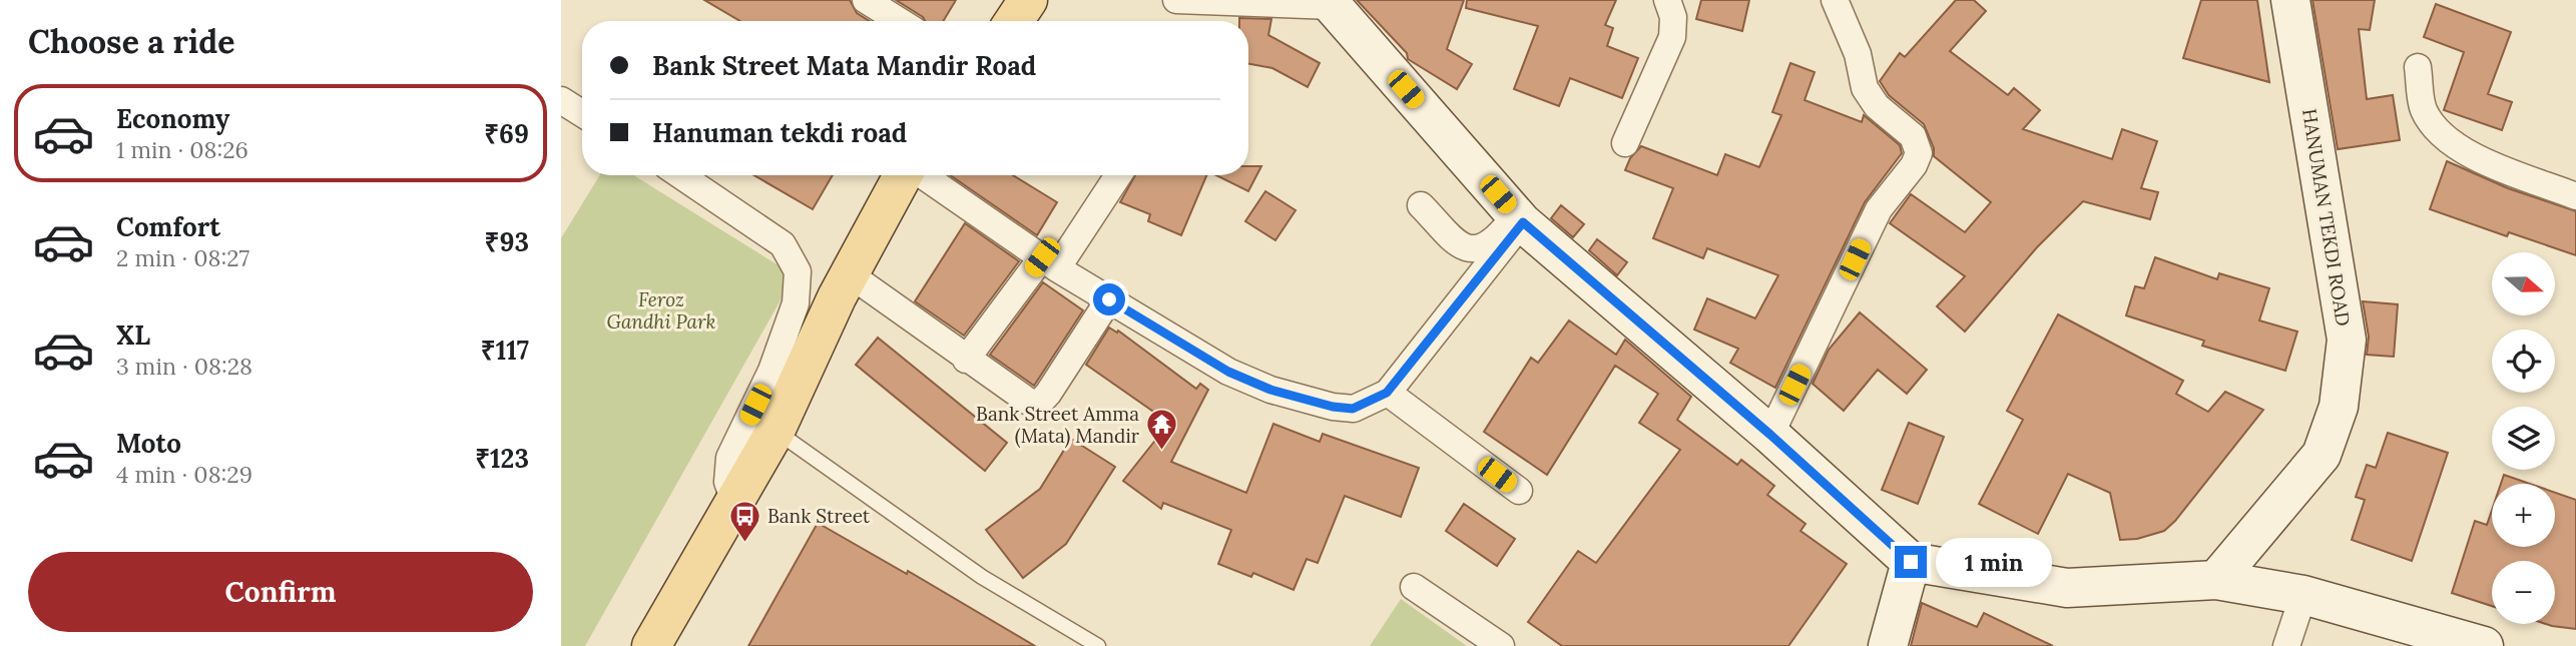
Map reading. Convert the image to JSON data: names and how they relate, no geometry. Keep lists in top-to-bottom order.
{
  "streets": {
    "street": ["HANUMAN TEKDI ROAD"]
  },
  "parks": ["Feroz Gandhi Park"],
  "places": {
    "temple": ["Bank Street Amma (Mata) Mandir"],
    "bus stop": ["Bank Street"]
  },
  "north": "right",
  "page": {
    "heading": "Choose a ride",
    "banner": ["Bank Street Mata Mandir Road", "Hanuman tekdi road"],
    "list": [
      {
        "name": "Economy",
        "note": "1 min · 08:26",
        "value": "₹69"
      },
      {
        "name": "Comfort",
        "note": "2 min · 08:27",
        "value": "₹93"
      },
      {
        "name": "XL",
        "note": "3 min · 08:28",
        "value": "₹117"
      },
      {
        "name": "Moto",
        "note": "4 min · 08:29",
        "value": "₹123"
      }
    ],
    "map_buttons": ["+", "−"],
    "buttons": "Confirm",
    "bubble": "1 min"
  }
}
